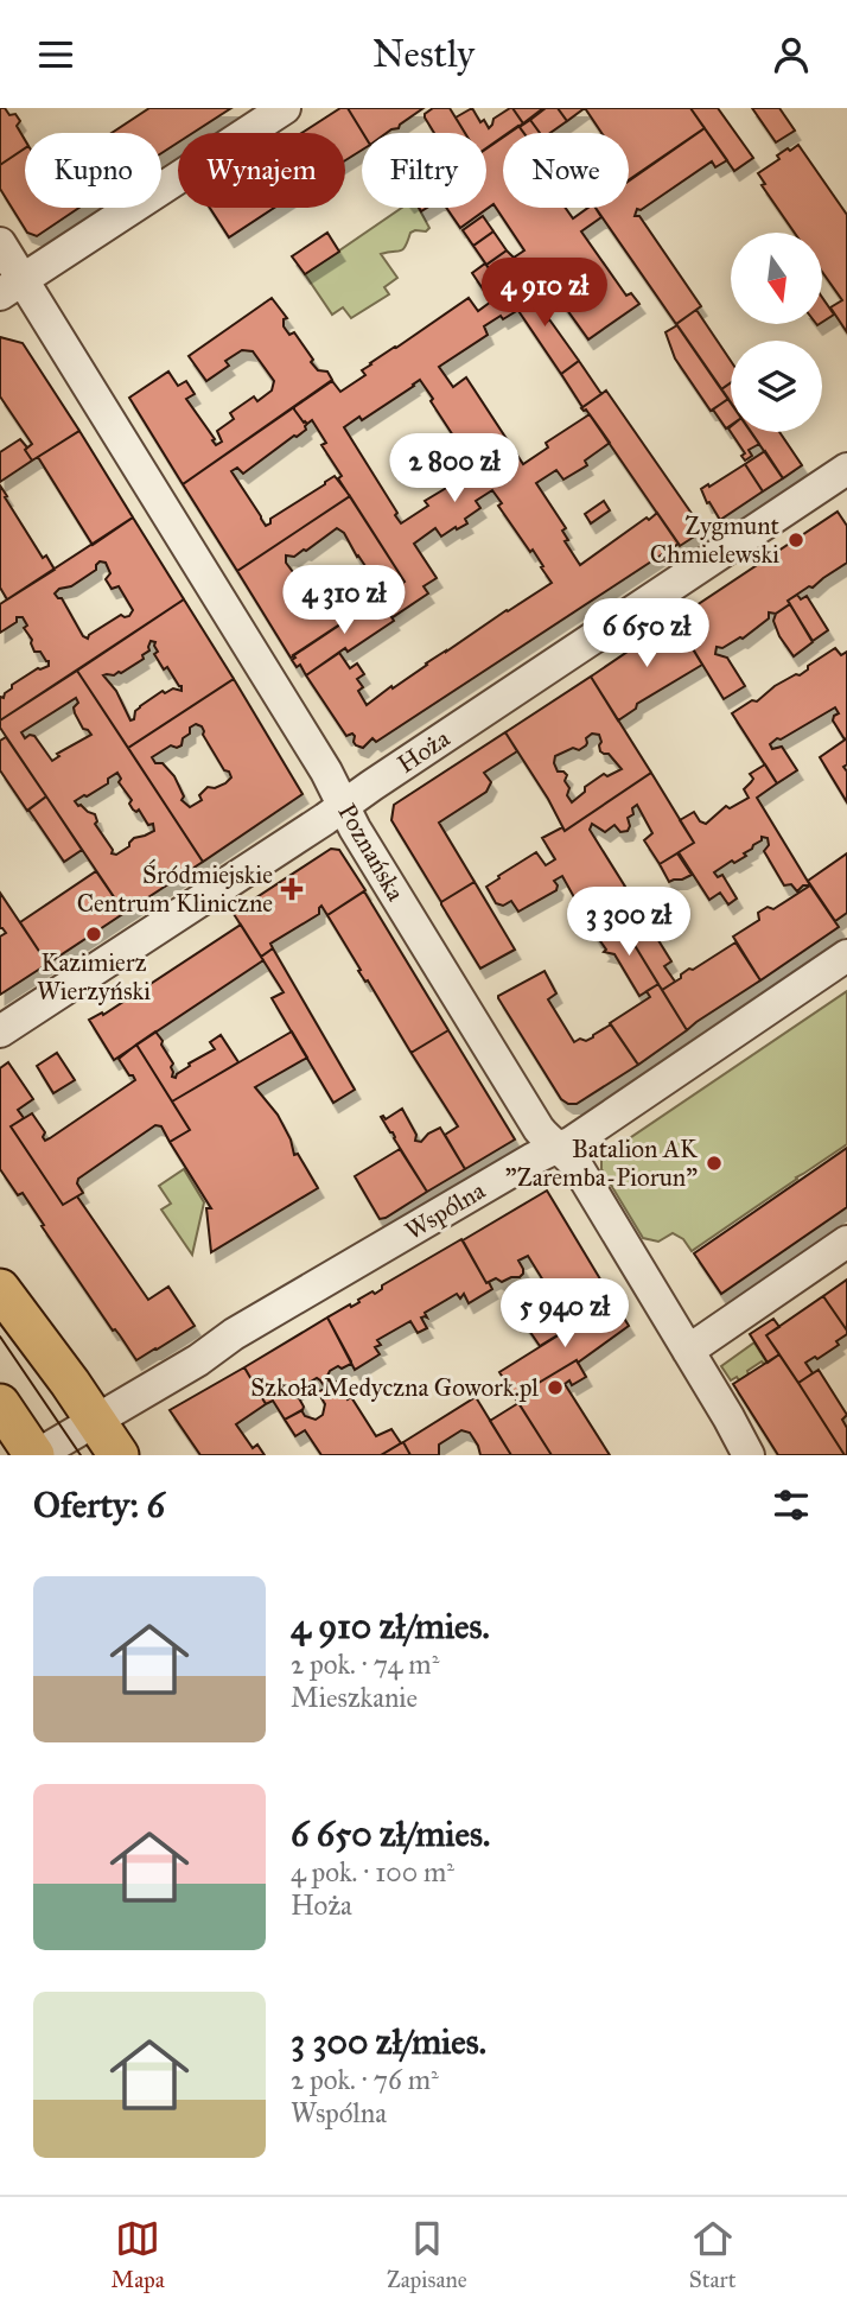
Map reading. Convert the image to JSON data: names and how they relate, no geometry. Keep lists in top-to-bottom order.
{
  "streets": {
    "street": ["Hoża", "Poznańska", "Wspólna"]
  },
  "crossings": [
    ["Hoża", "Poznańska"],
    ["Poznańska", "Wspólna"]
  ],
  "places": {
    "other": [
      "Zygmunt Chmielewski",
      "Kazimierz Wierzyński",
      "Batalion AK \"Zaremba-Piorun\"",
      "Szkoła Medyczna Gowork.pl"
    ],
    "health": ["Śródmiejskie Centrum Kliniczne"]
  },
  "north": "bottom",
  "page": {
    "header": "Nestly",
    "chip": [
      "Kupno",
      "Wynajem",
      "Filtry",
      "Nowe"
    ],
    "price": [
      "4 910 zł",
      "2 800 zł",
      "4 310 zł",
      "6 650 zł",
      "3 300 zł",
      "5 940 zł"
    ],
    "heading": "Oferty: 6",
    "list": [
      {
        "name": "4 910 zł/mies.",
        "note": "2 pok. · 74 m² · Mieszkanie"
      },
      {
        "name": "6 650 zł/mies.",
        "note": "4 pok. · 100 m² · Hoża"
      },
      {
        "name": "3 300 zł/mies.",
        "note": "2 pok. · 76 m² · Wspólna"
      }
    ],
    "tabs": ["Mapa", "Zapisane", "Start"]
  }
}
